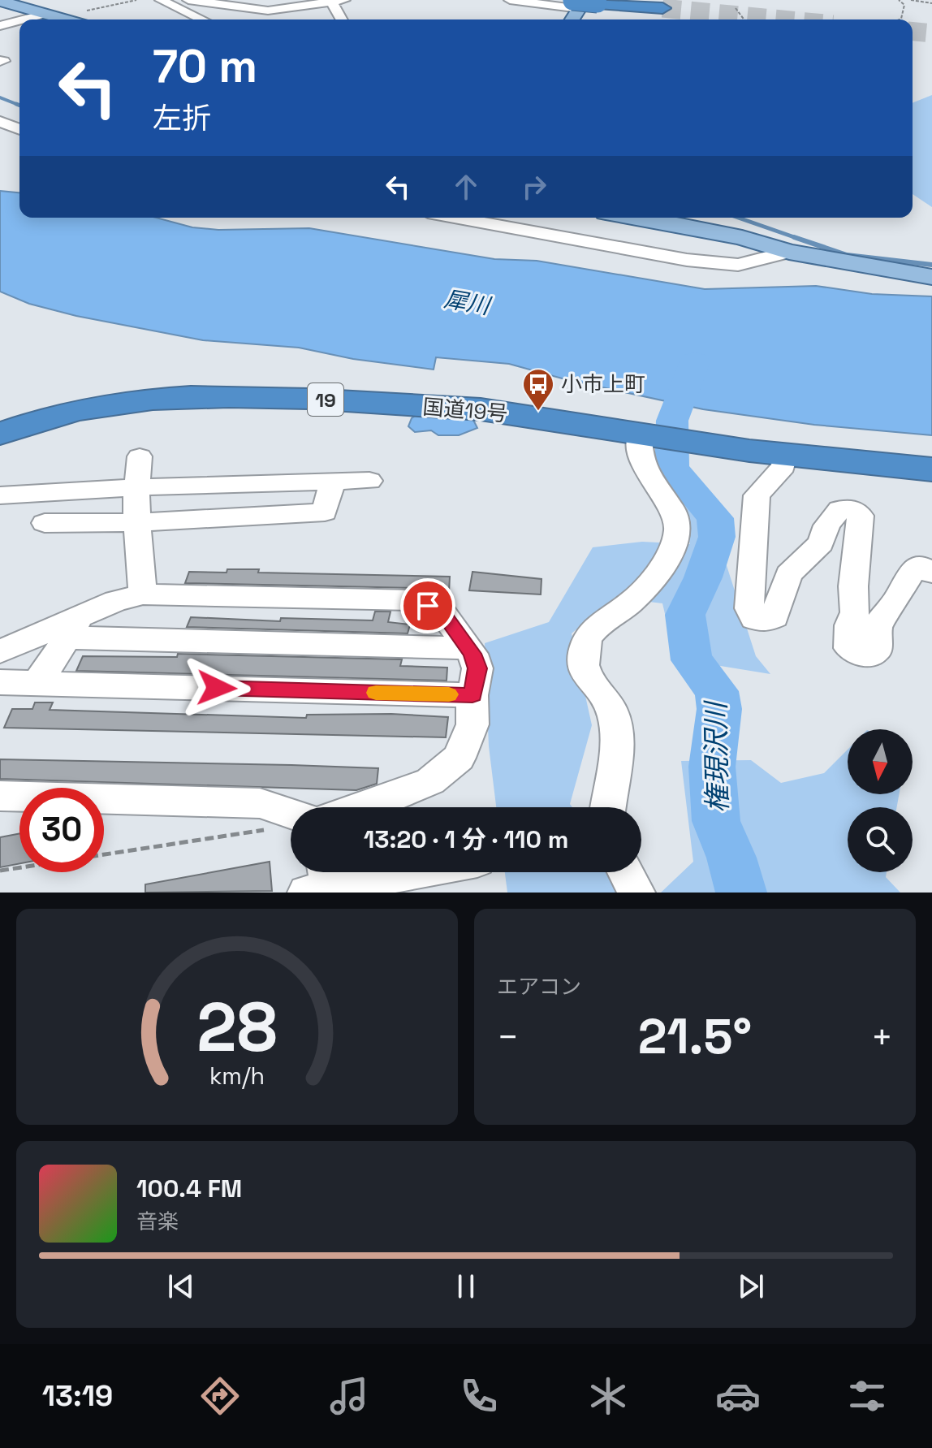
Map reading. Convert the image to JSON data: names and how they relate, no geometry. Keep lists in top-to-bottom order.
{
  "streets": {
    "highway": ["19", "国道19号"]
  },
  "water": ["犀川", "権現沢川"],
  "places": {
    "bus stop": ["小市上町"]
  },
  "north": "bottom",
  "page": {
    "turn": ["70 m", "左折"],
    "limit": "30",
    "trip": "13:20 · 1 分 · 110 m",
    "tile": "エアコン",
    "heat": ["−", "21.5°", "+"],
    "song": ["100.4 FM", "音楽"],
    "tabs": "13:19",
    "gauge": ["28", "km/h"]
  }
}
